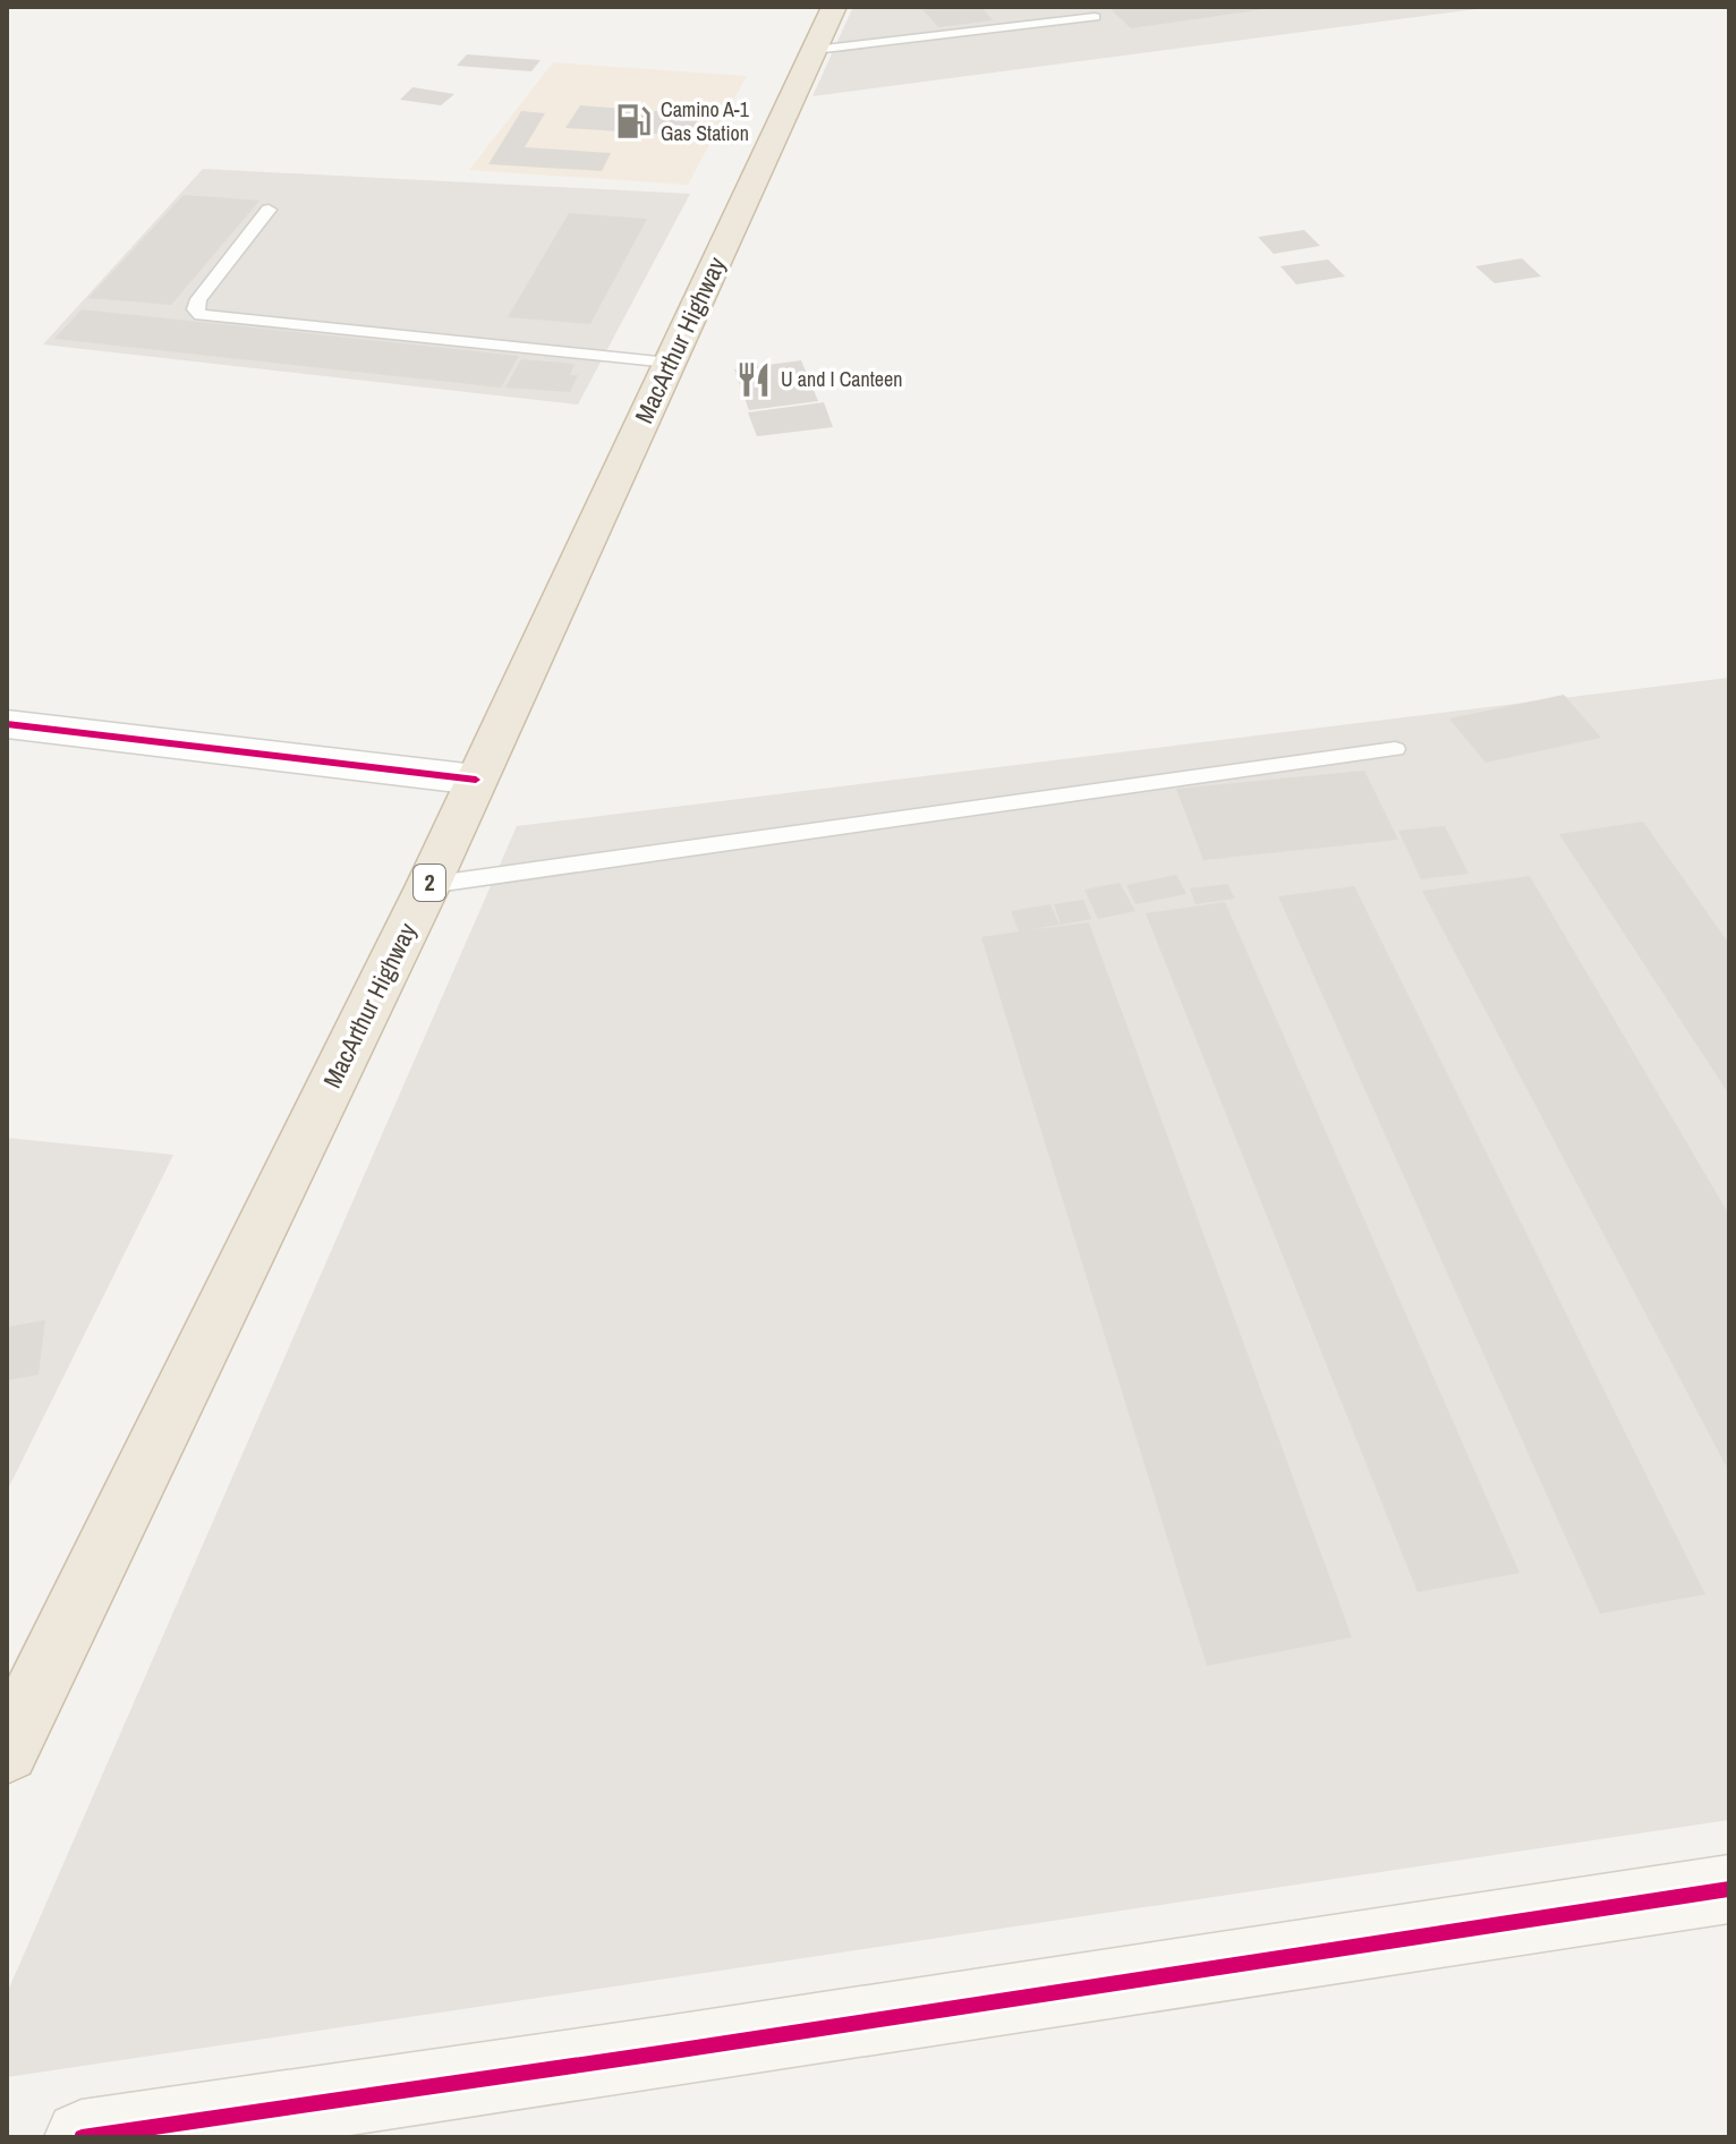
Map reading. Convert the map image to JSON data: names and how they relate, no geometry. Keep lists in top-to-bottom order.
{
  "streets": {
    "highway": ["MacArthur Highway", "2"]
  },
  "places": {
    "fuel station": ["Camino A-1 Gas Station"],
    "restaurant": ["U and I Canteen"]
  }
}
